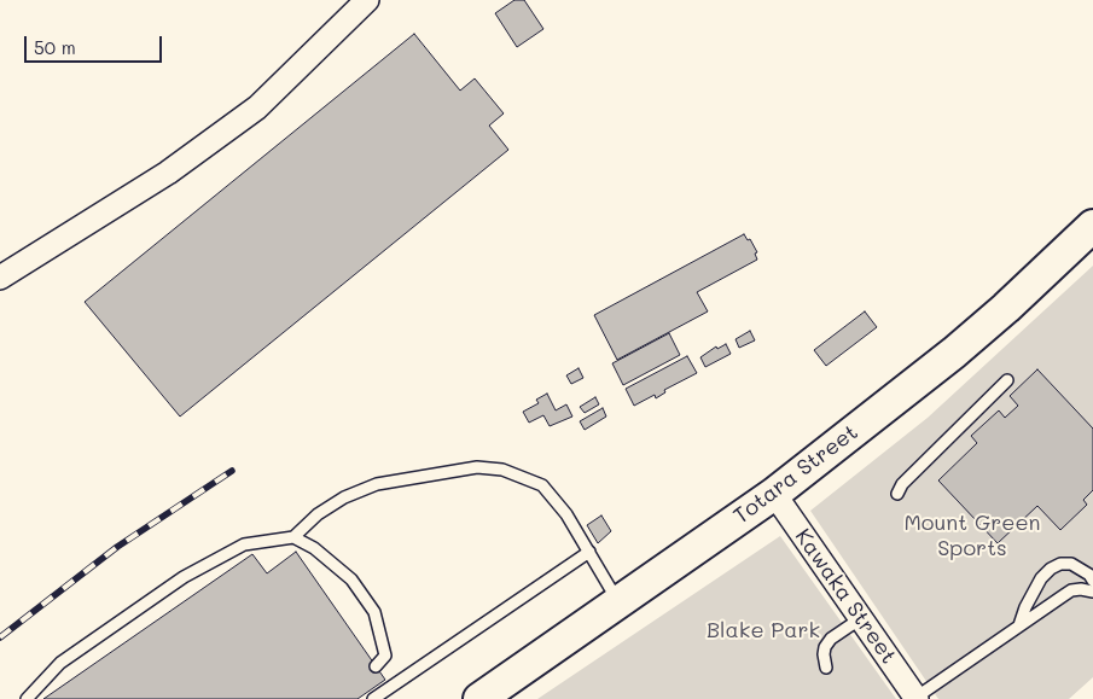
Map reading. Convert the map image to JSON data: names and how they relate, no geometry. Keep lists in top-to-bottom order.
{
  "streets": {
    "main road": ["Totara Street"],
    "street": ["Kawaka Street"]
  },
  "crossings": [
    ["Totara Street", "Kawaka Street"]
  ],
  "parks": ["Mount Green Sports", "Blake Park"],
  "scale_bar": "50 m"
}
